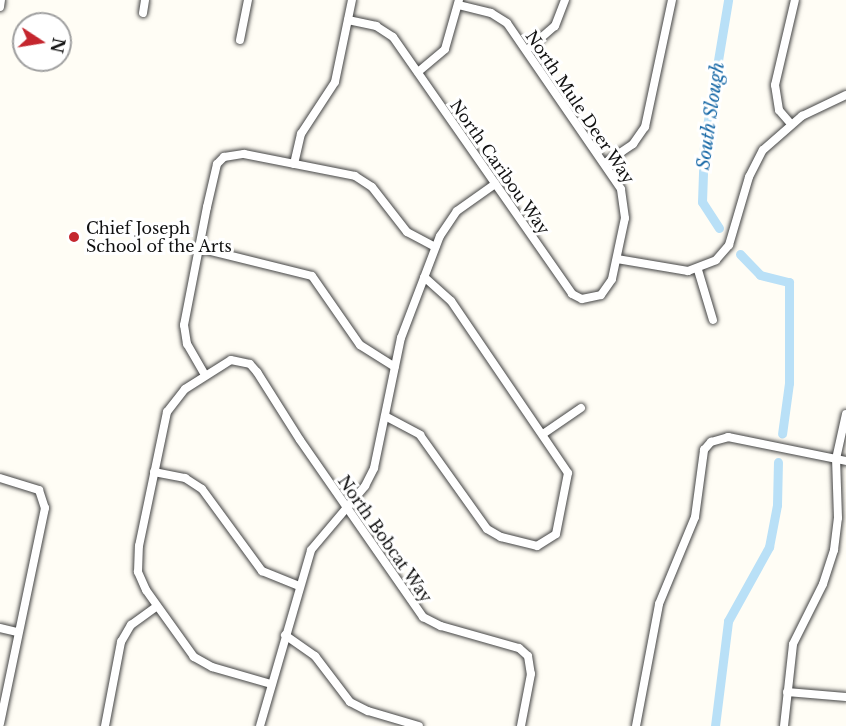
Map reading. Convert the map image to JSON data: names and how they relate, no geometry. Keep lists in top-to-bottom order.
{
  "streets": {
    "street": ["North Mule Deer Way", "North Caribou Way", "North Bobcat Way"]
  },
  "crossings": [
    ["North Mule Deer Way", "North Caribou Way"]
  ],
  "water": ["South Slough"],
  "places": ["Chief Joseph School of the Arts"],
  "north": "right"
}
